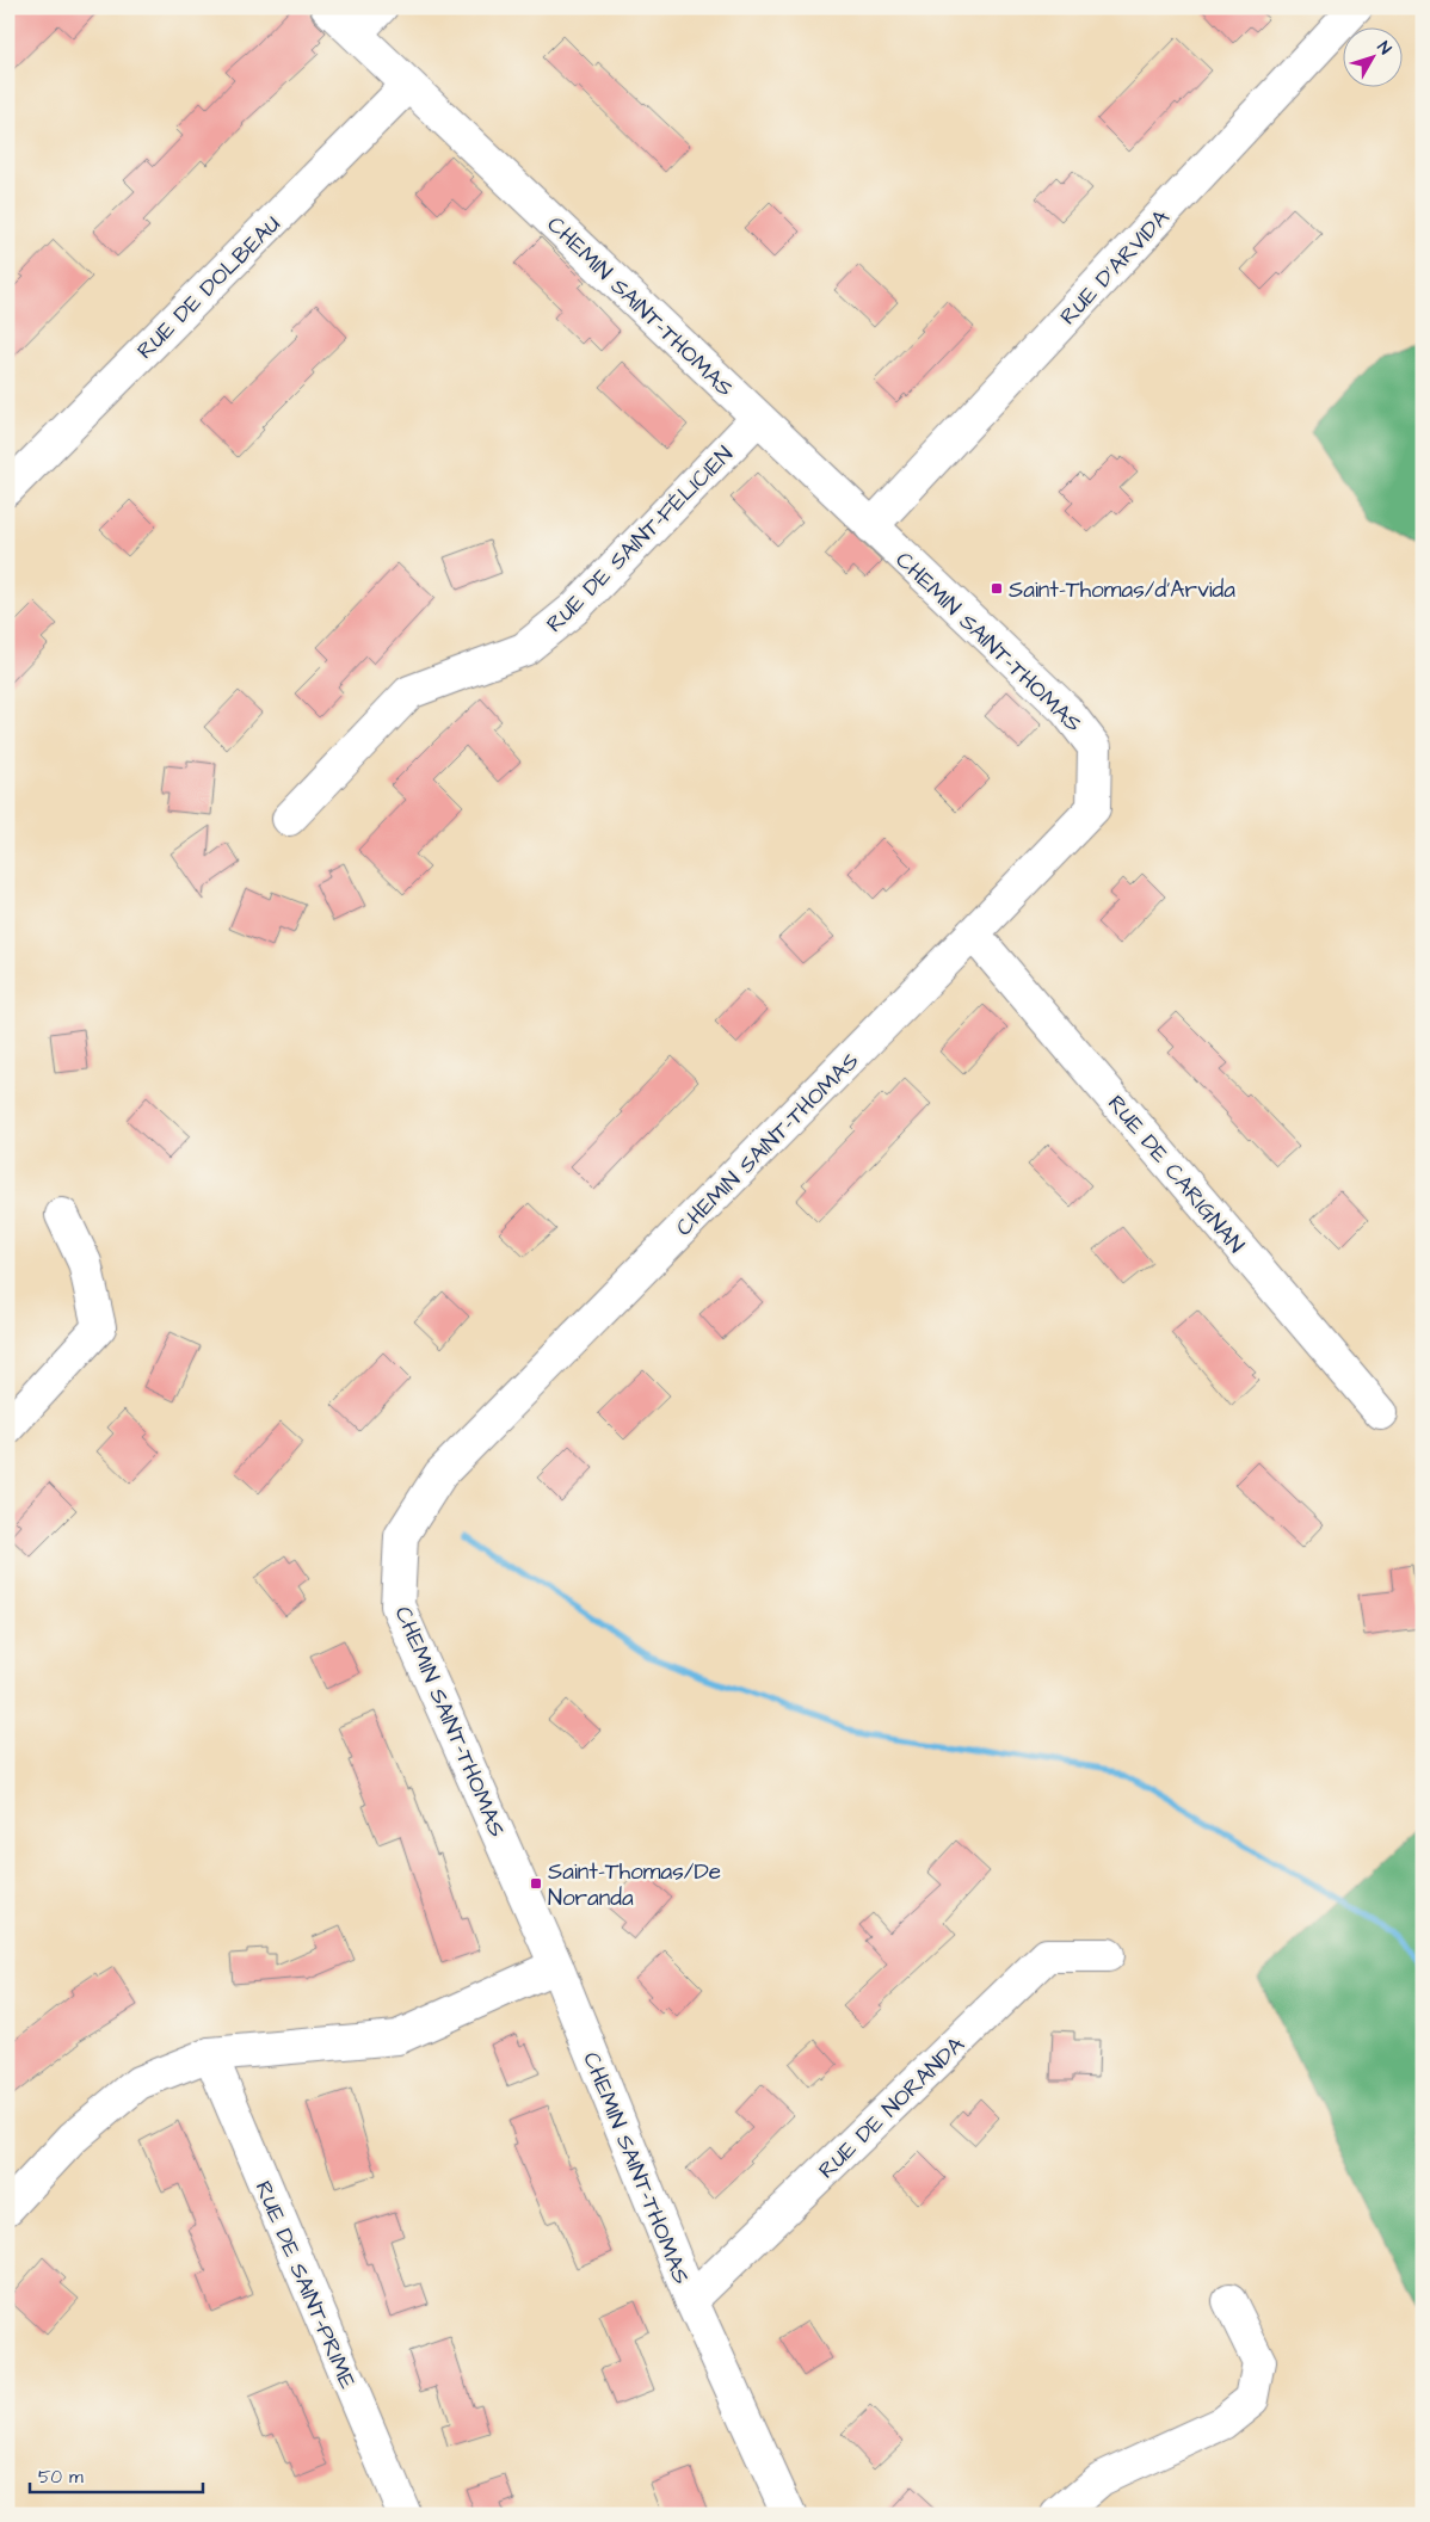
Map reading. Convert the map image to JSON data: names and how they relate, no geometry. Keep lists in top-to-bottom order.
{
  "streets": {
    "street": [
      "RUE D'ARVIDA",
      "RUE DE DOLBEAU",
      "CHEMIN SAINT-THOMAS",
      "RUE DE SAINT-FÉLICIEN",
      "RUE DE CARIGNAN",
      "RUE DE NORANDA",
      "RUE DE SAINT-PRIME"
    ]
  },
  "crossings": [
    ["RUE D'ARVIDA", "CHEMIN SAINT-THOMAS"],
    ["RUE DE DOLBEAU", "CHEMIN SAINT-THOMAS"],
    ["CHEMIN SAINT-THOMAS", "RUE DE SAINT-FÉLICIEN"],
    ["CHEMIN SAINT-THOMAS", "RUE DE CARIGNAN"],
    ["CHEMIN SAINT-THOMAS", "RUE DE NORANDA"]
  ],
  "places": {
    "transit": ["Saint-Thomas/d'Arvida", "Saint-Thomas/De Noranda"]
  },
  "scale_bar": "50 m",
  "north": "top right"
}
